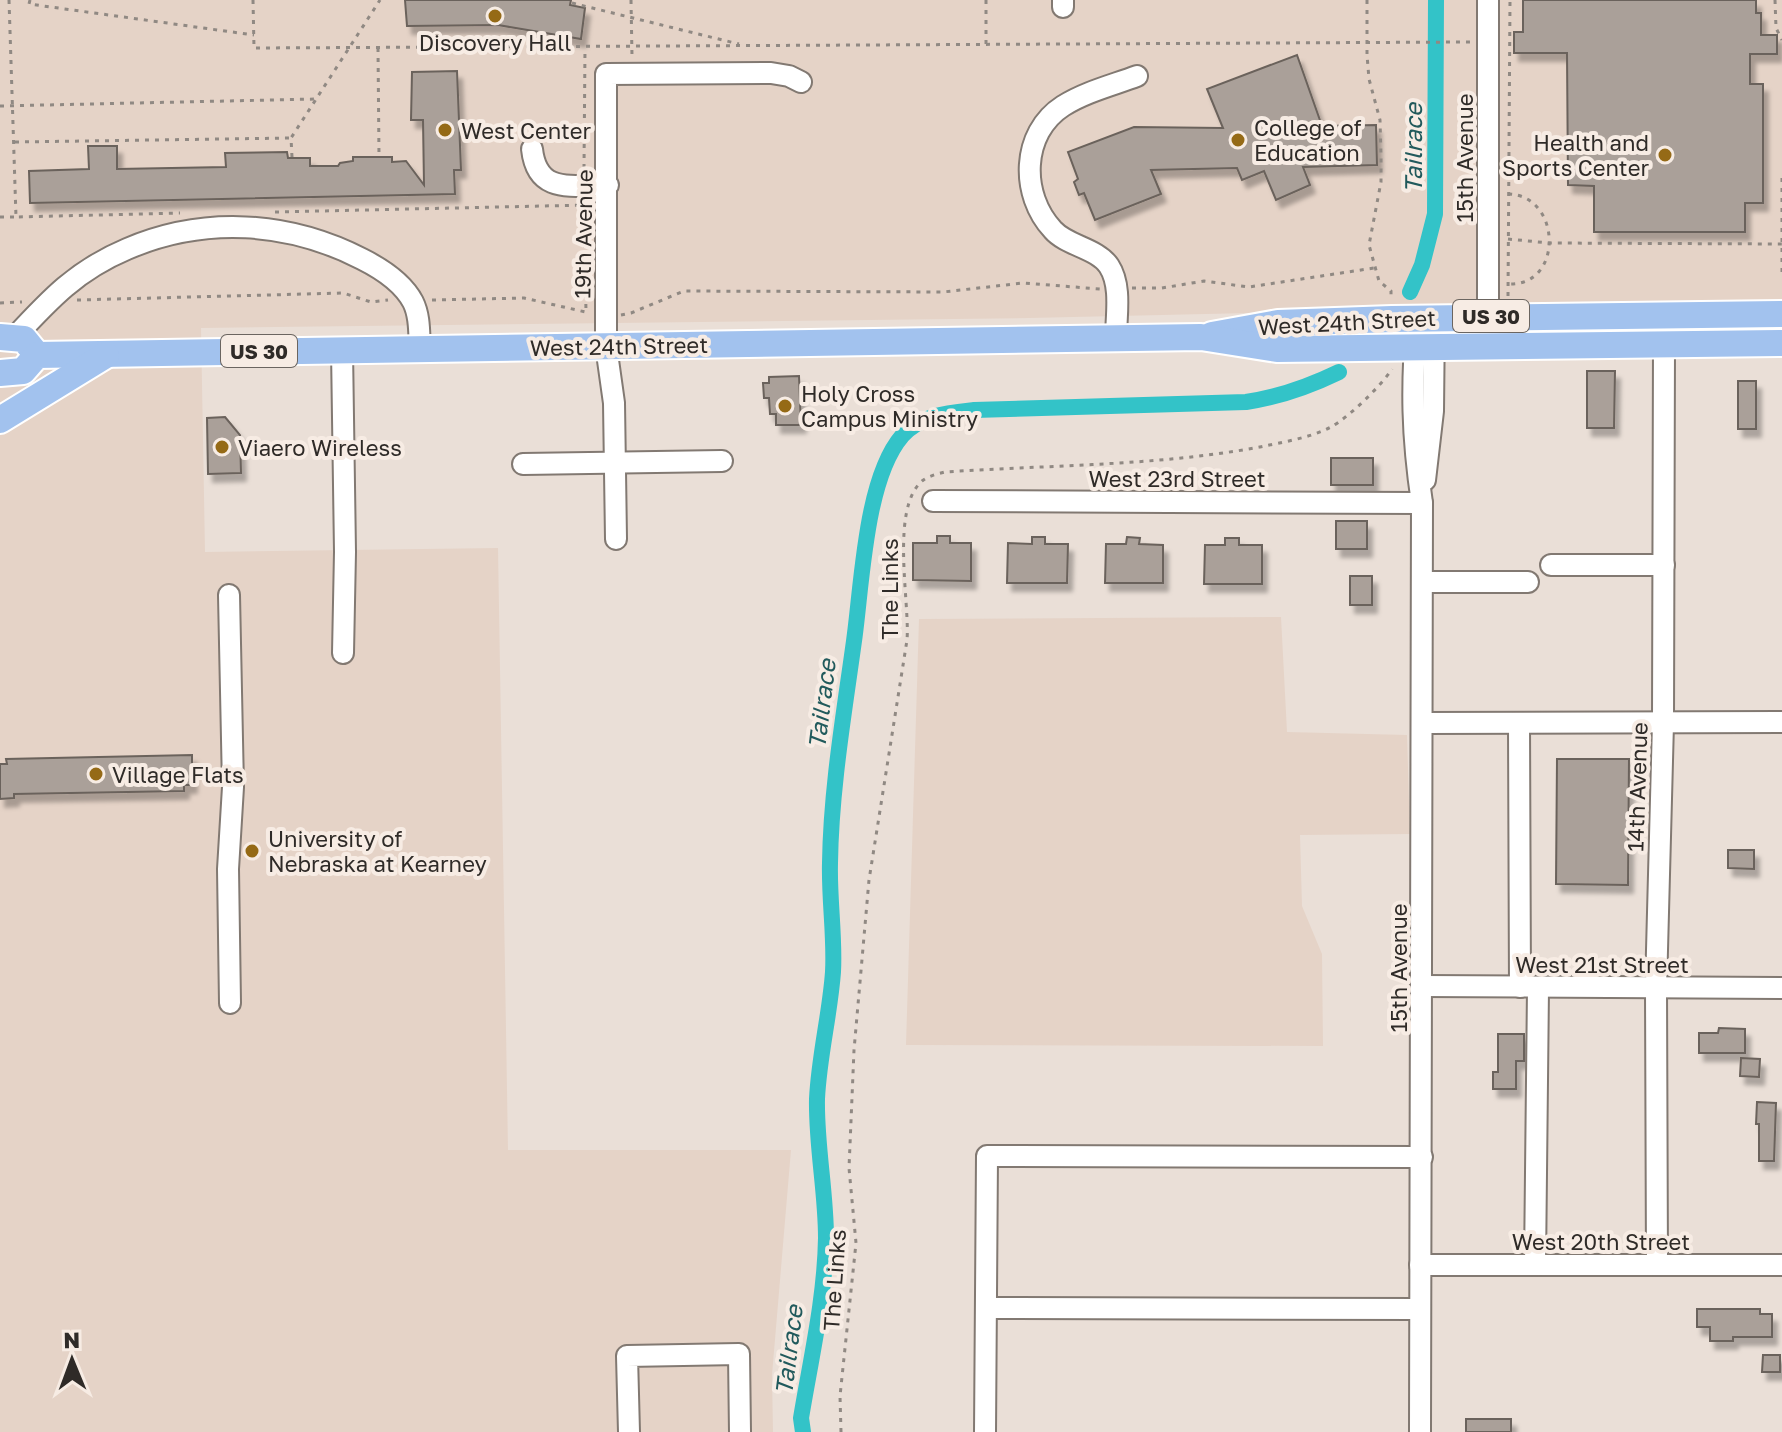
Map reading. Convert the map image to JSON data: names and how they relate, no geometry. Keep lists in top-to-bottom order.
{
  "streets": {
    "main road": ["US 30", "West 24th Street"],
    "street": [
      "15th Avenue",
      "19th Avenue",
      "West 23rd Street",
      "14th Avenue",
      "West 21st Street",
      "West 20th Street"
    ],
    "path": ["The Links"]
  },
  "crossings": [
    ["15th Avenue", "West 24th Street"],
    ["15th Avenue", "West 23rd Street"],
    ["15th Avenue", "The Links"],
    ["15th Avenue", "West 21st Street"],
    ["15th Avenue", "West 20th Street"],
    ["19th Avenue", "West 24th Street"],
    ["West 24th Street", "The Links"],
    ["West 24th Street", "14th Avenue"],
    ["14th Avenue", "West 21st Street"],
    ["14th Avenue", "West 20th Street"]
  ],
  "water": ["Tailrace"],
  "places": [
    "Discovery Hall",
    "West Center",
    "College of Education",
    "Health and Sports Center",
    "Holy Cross Campus Ministry",
    "Viaero Wireless",
    "Village Flats",
    "University of Nebraska at Kearney"
  ],
  "north": "top"
}
